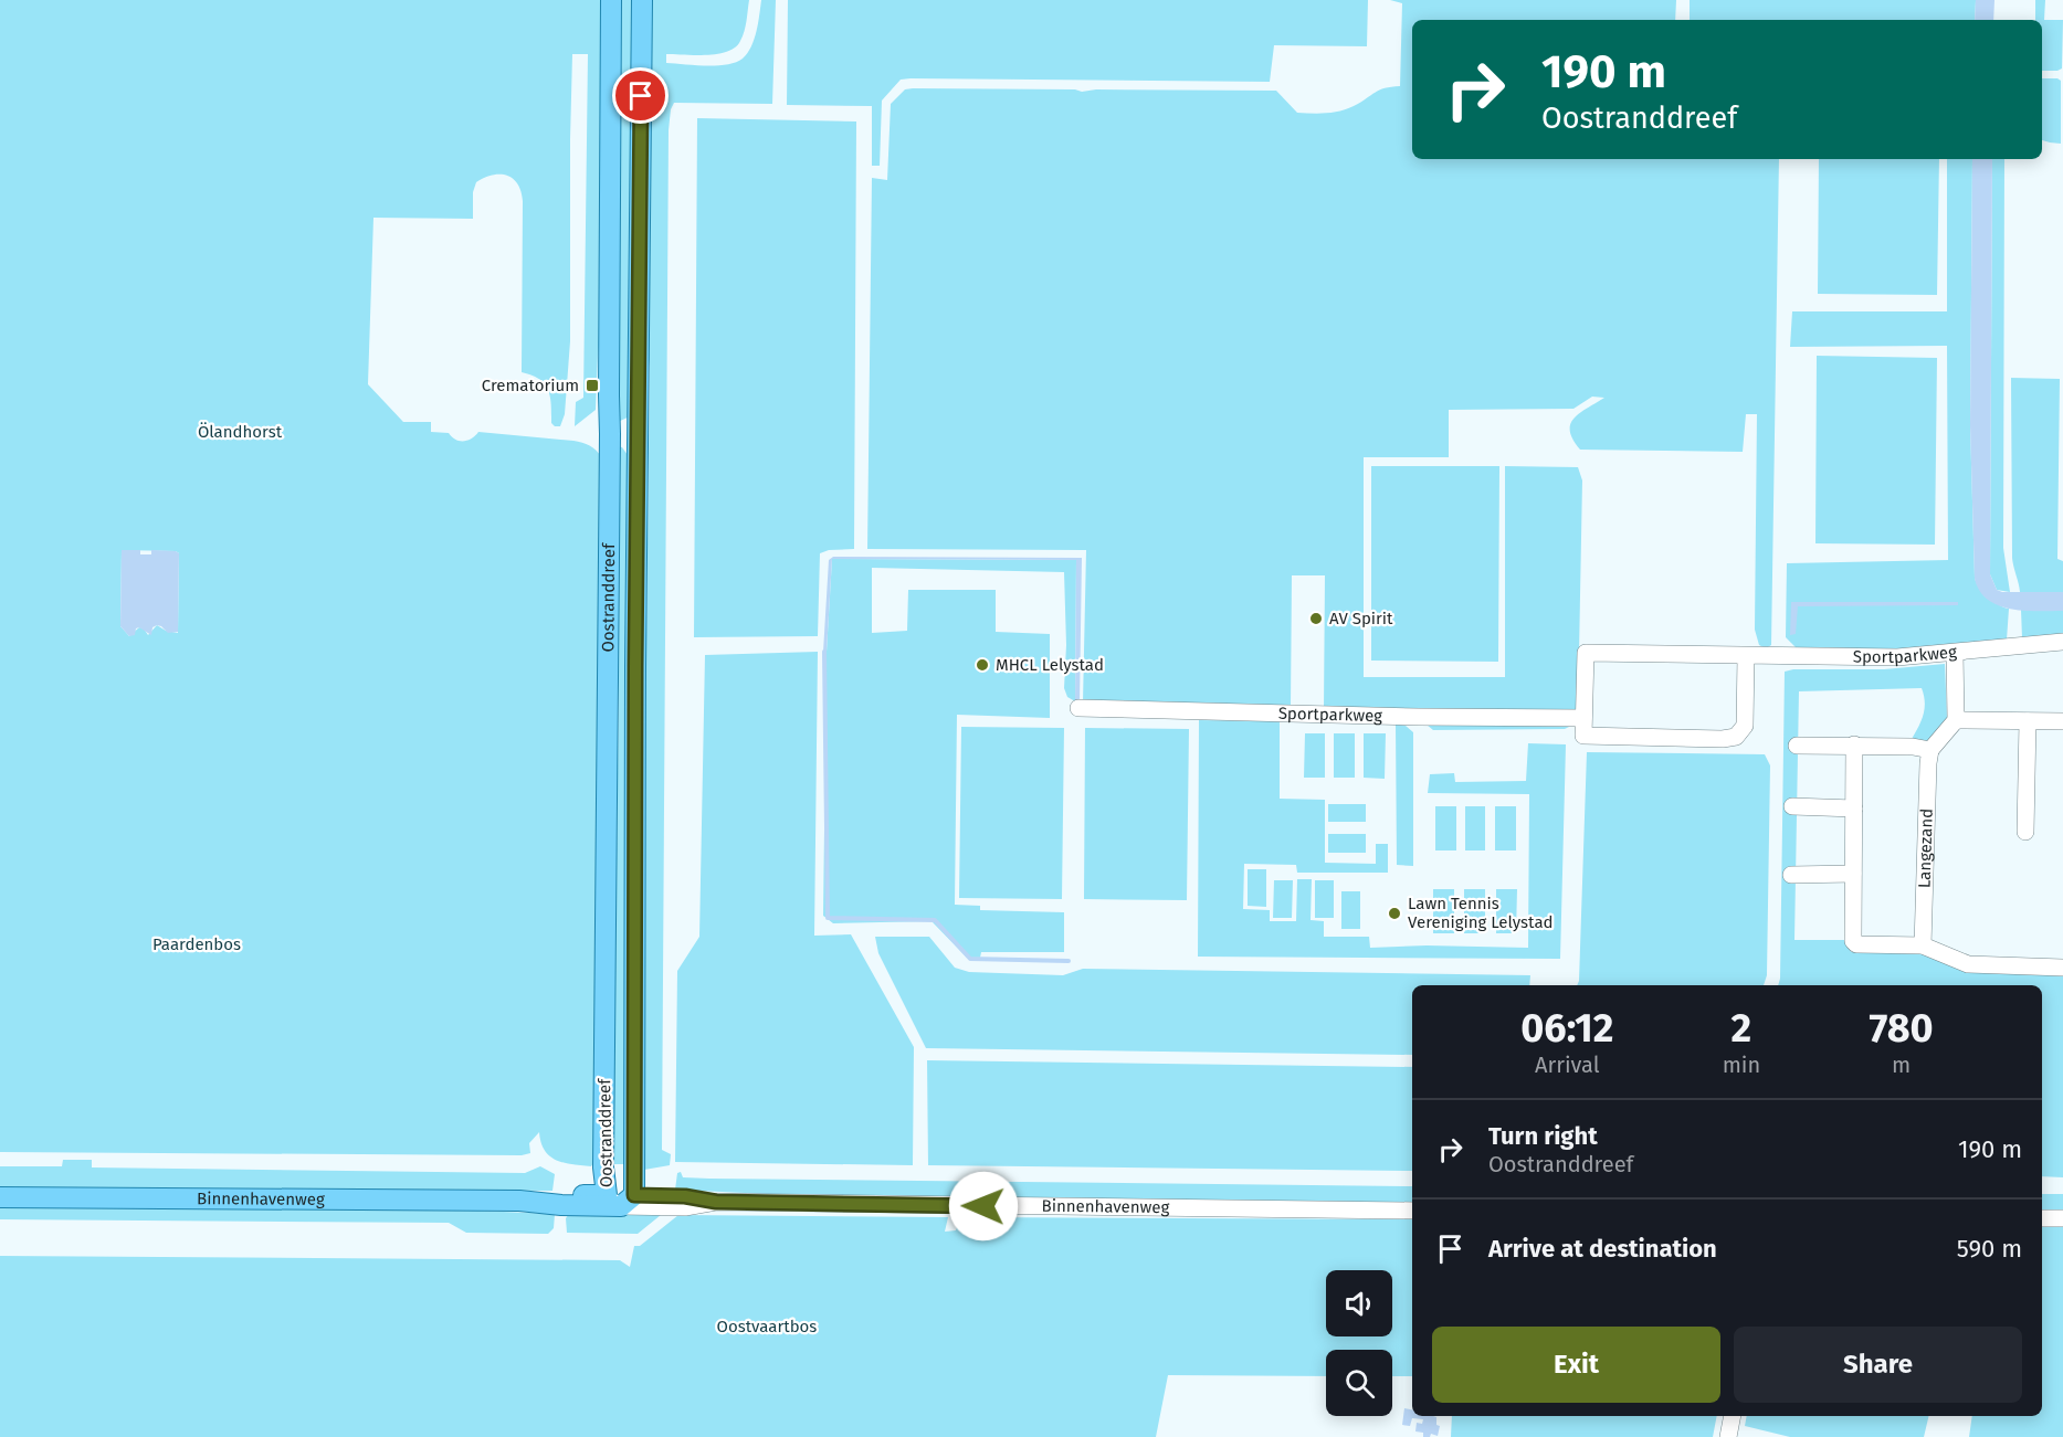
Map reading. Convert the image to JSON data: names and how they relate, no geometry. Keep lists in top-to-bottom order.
{
  "streets": {
    "main road": ["Oostranddreef", "Binnenhavenweg"],
    "street": ["Sportparkweg", "Langezand"]
  },
  "crossings": [
    ["Oostranddreef", "Binnenhavenweg"]
  ],
  "parks": ["Ölandhorst", "Paardenbos", "Oostvaartbos"],
  "places": {
    "transit": ["Crematorium"],
    "other": ["AV Spirit", "MHCL Lelystad", "Lawn Tennis Vereniging Lelystad"]
  },
  "page": {
    "turn": ["190 m", "Oostranddreef"],
    "eta": [
      "06:12",
      "Arrival",
      "2",
      "min",
      "780",
      "m"
    ],
    "list": [
      {
        "name": "Turn right",
        "note": "Oostranddreef",
        "value": "190 m"
      },
      {
        "name": "Arrive at destination",
        "value": "590 m"
      }
    ],
    "buttons": ["Exit", "Share"]
  }
}
